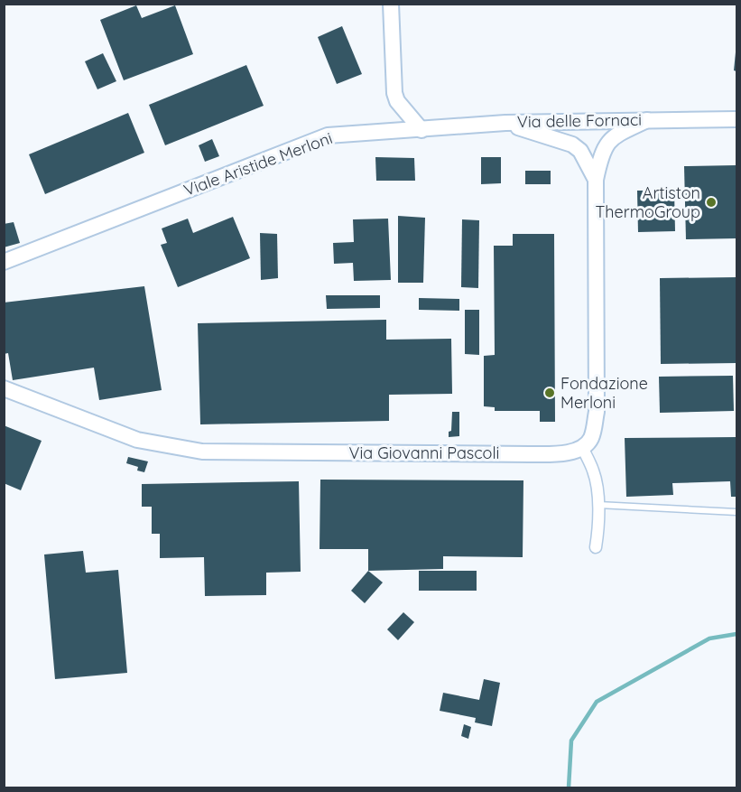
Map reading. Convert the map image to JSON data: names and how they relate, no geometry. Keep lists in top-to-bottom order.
{
  "streets": {
    "main road": ["Via delle Fornaci", "Viale Aristide Merloni", "Via Giovanni Pascoli"]
  },
  "crossings": [
    ["Via delle Fornaci", "Viale Aristide Merloni"]
  ],
  "places": ["Artiston ThermoGroup", "Fondazione Merloni"]
}
